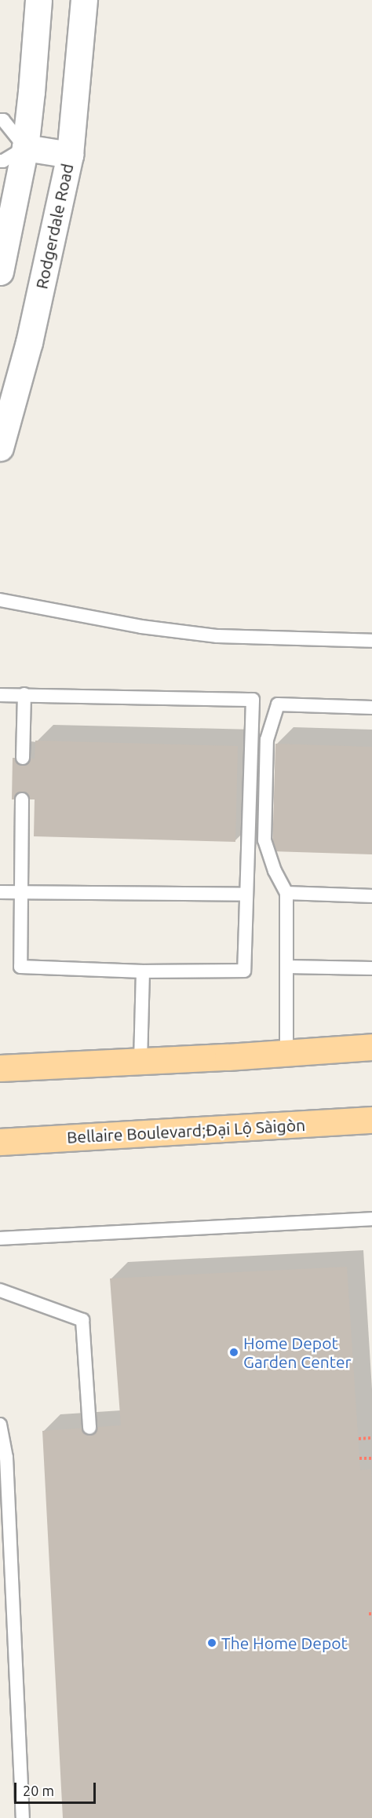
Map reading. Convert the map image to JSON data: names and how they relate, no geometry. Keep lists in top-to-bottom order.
{
  "streets": {
    "main road": ["Bellaire Boulevard;Đại Lộ Sàigòn"],
    "street": ["Rodgerdale Road"]
  },
  "places": ["Home Depot Garden Center", "The Home Depot"],
  "scale_bar": "20 m"
}
